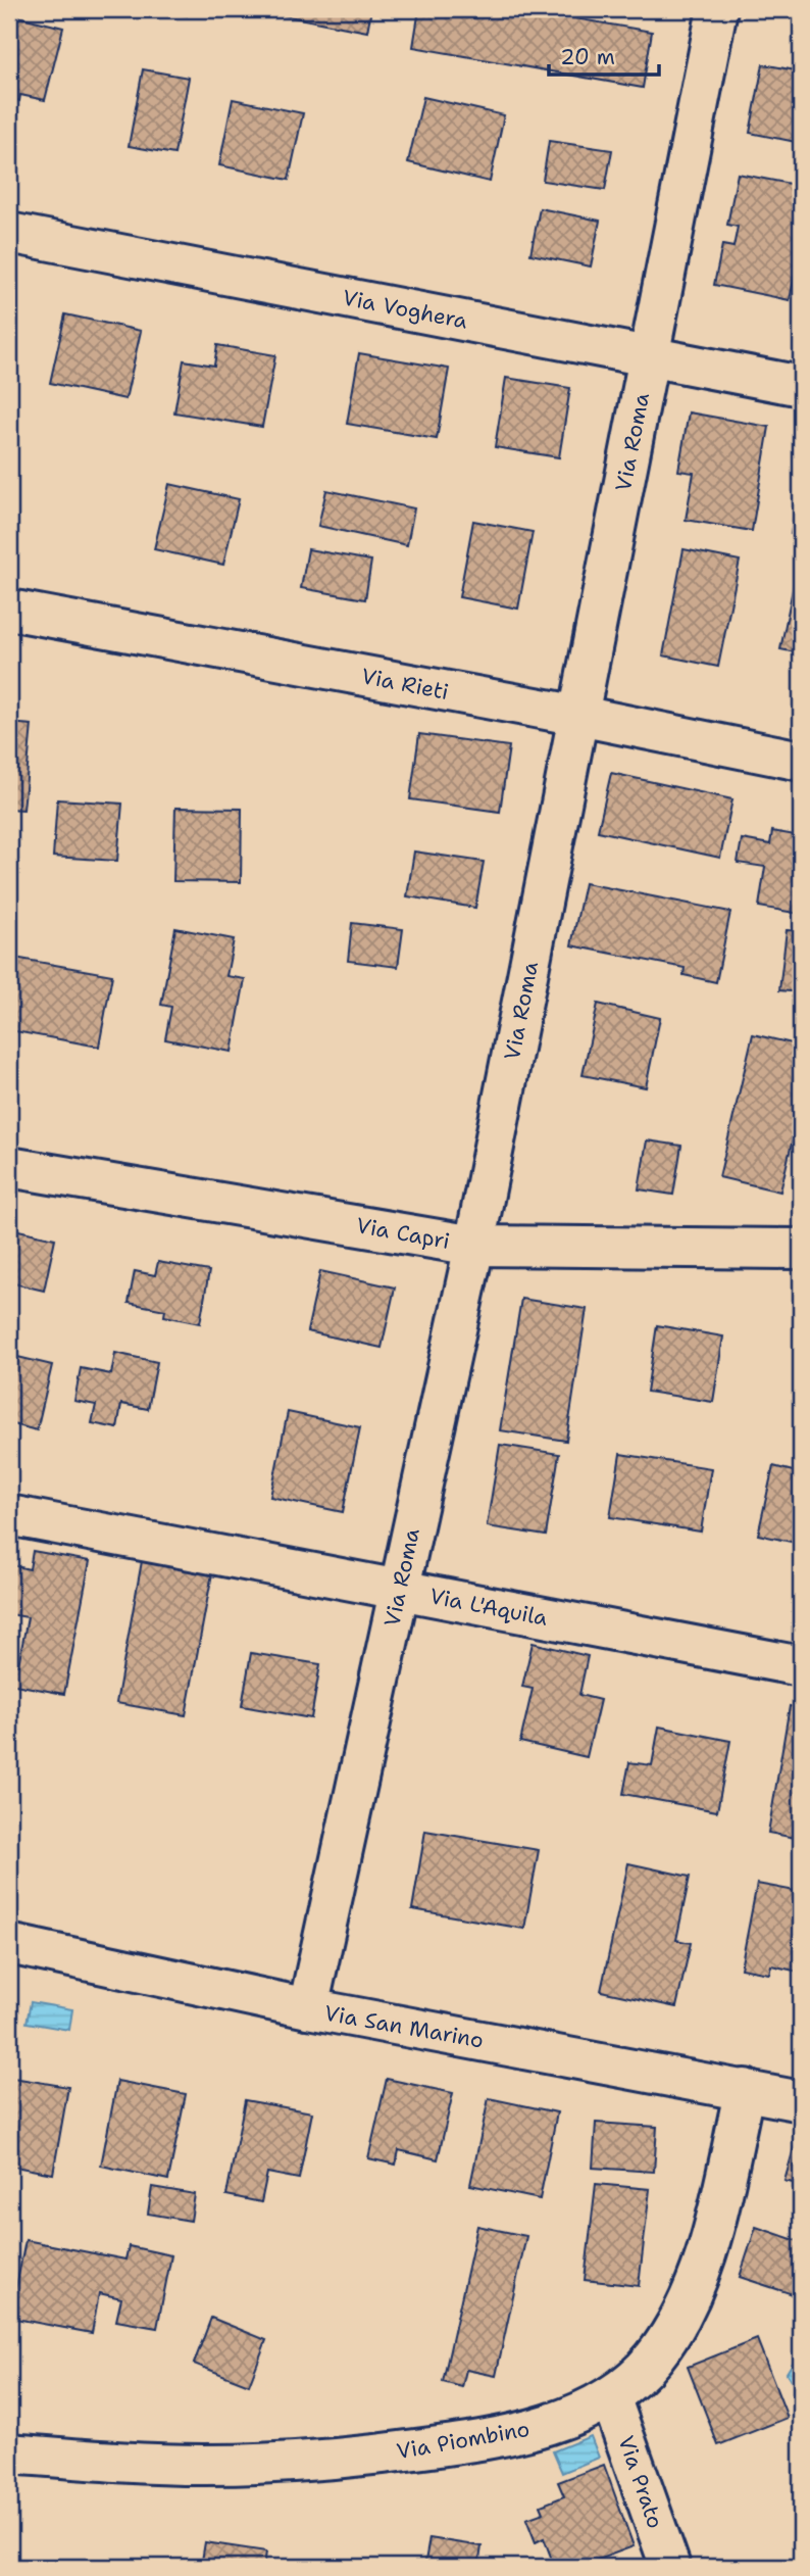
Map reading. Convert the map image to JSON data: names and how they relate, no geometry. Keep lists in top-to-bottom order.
{
  "streets": {
    "street": [
      "Via Voghera",
      "Via Roma",
      "Via Rieti",
      "Via Capri",
      "Via L'Aquila",
      "Via San Marino",
      "Via Piombino",
      "Via Prato"
    ]
  },
  "crossings": [
    ["Via Voghera", "Via Roma"],
    ["Via Roma", "Via Rieti"],
    ["Via Roma", "Via Capri"],
    ["Via Roma", "Via L'Aquila"],
    ["Via Roma", "Via San Marino"],
    ["Via San Marino", "Via Piombino"],
    ["Via Piombino", "Via Prato"]
  ],
  "scale_bar": "20 m"
}
